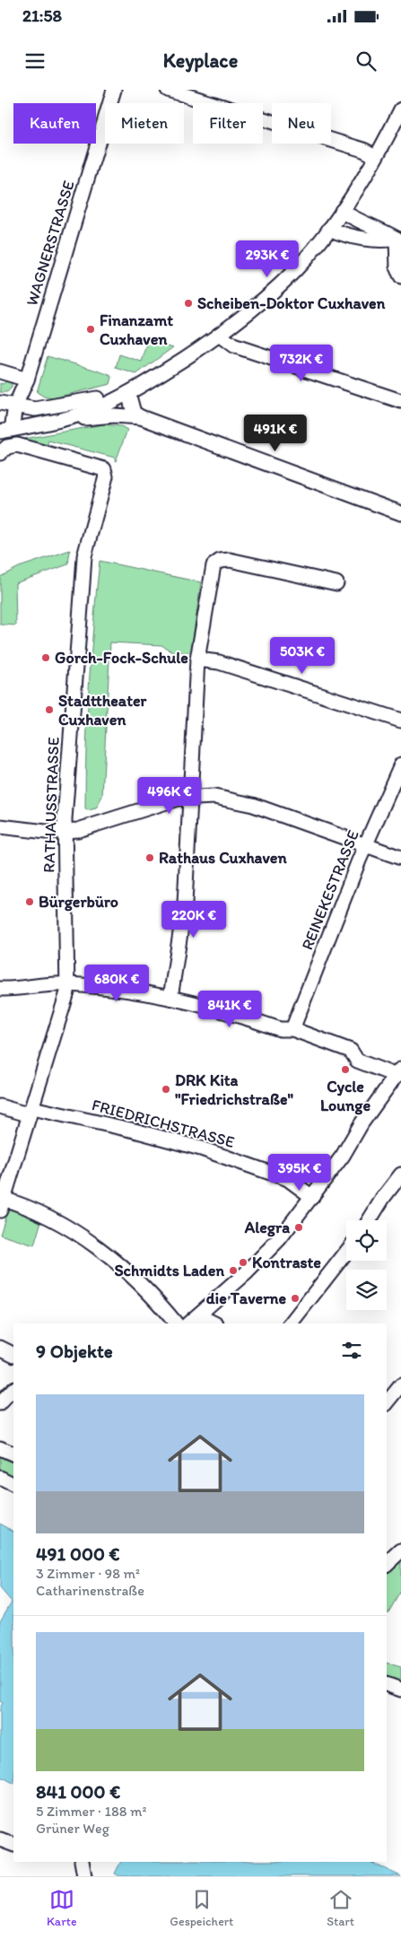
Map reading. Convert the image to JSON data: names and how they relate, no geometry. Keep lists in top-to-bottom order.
{
  "streets": {
    "street": [
      "WAGNERSTRASSE",
      "RATHAUSSTRASSE",
      "REINEKESTRASSE",
      "FRIEDRICHSTRASSE"
    ]
  },
  "crossings": [
    ["RATHAUSSTRASSE", "FRIEDRICHSTRASSE"]
  ],
  "places": [
    "Scheiben-Doktor Cuxhaven",
    "Finanzamt Cuxhaven",
    "Gorch-Fock-Schule",
    "Stadttheater Cuxhaven",
    "Rathaus Cuxhaven",
    "Bürgerbüro",
    "Cycle Lounge",
    "DRK Kita \"Friedrichstraße\"",
    "Alegra",
    "Kontraste",
    "Schmidts Laden",
    "die Taverne"
  ],
  "page": {
    "status": "21:58",
    "header": "Keyplace",
    "chip": [
      "Kaufen",
      "Mieten",
      "Filter",
      "Neu"
    ],
    "price": [
      "293K €",
      "732K €",
      "491K €",
      "503K €",
      "496K €",
      "220K €",
      "680K €",
      "841K €",
      "395K €"
    ],
    "heading": "9 Objekte",
    "list": [
      {
        "name": "491 000 €",
        "note": "3 Zimmer · 98 m² · Catharinenstraße"
      },
      {
        "name": "841 000 €",
        "note": "5 Zimmer · 188 m² · Grüner Weg"
      }
    ],
    "tabs": ["Karte", "Gespeichert", "Start"]
  }
}
